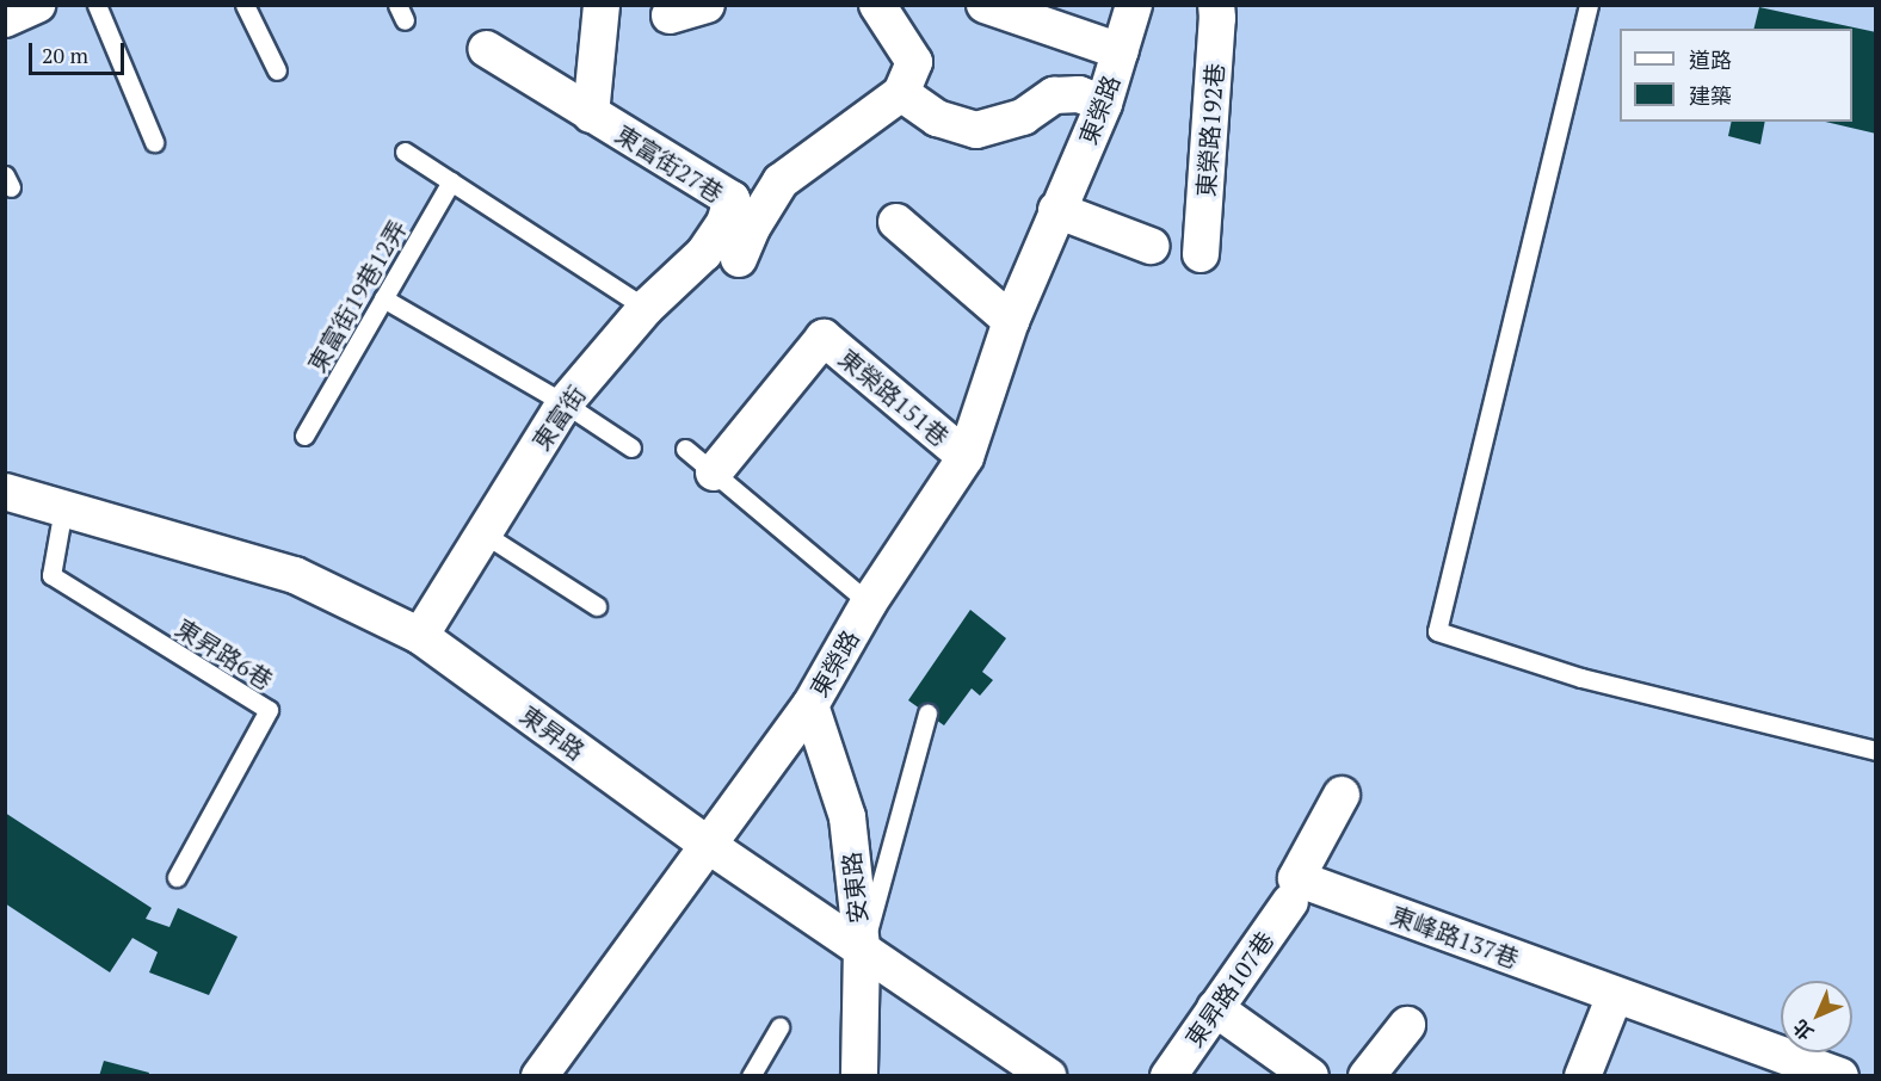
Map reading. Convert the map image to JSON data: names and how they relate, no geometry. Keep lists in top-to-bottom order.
{
  "streets": {
    "street": [
      "東榮路",
      "東榮路192巷",
      "東富街27巷",
      "東榮路151巷",
      "東富街",
      "東昇路",
      "安東路",
      "東峰路137巷",
      "東昇路107巷"
    ],
    "lane": ["東富街19巷12弄", "東昇路6巷"]
  },
  "crossings": [
    ["東榮路", "東榮路151巷"],
    ["東榮路", "東昇路"],
    ["東榮路", "安東路"],
    ["東富街27巷", "東富街"],
    ["東富街", "東昇路"],
    ["東昇路6巷", "東昇路"],
    ["東昇路", "安東路"],
    ["東峰路137巷", "東昇路107巷"]
  ],
  "legend": ["道路", "建築"],
  "scale_bar": "20 m",
  "north": "bottom left"
}
